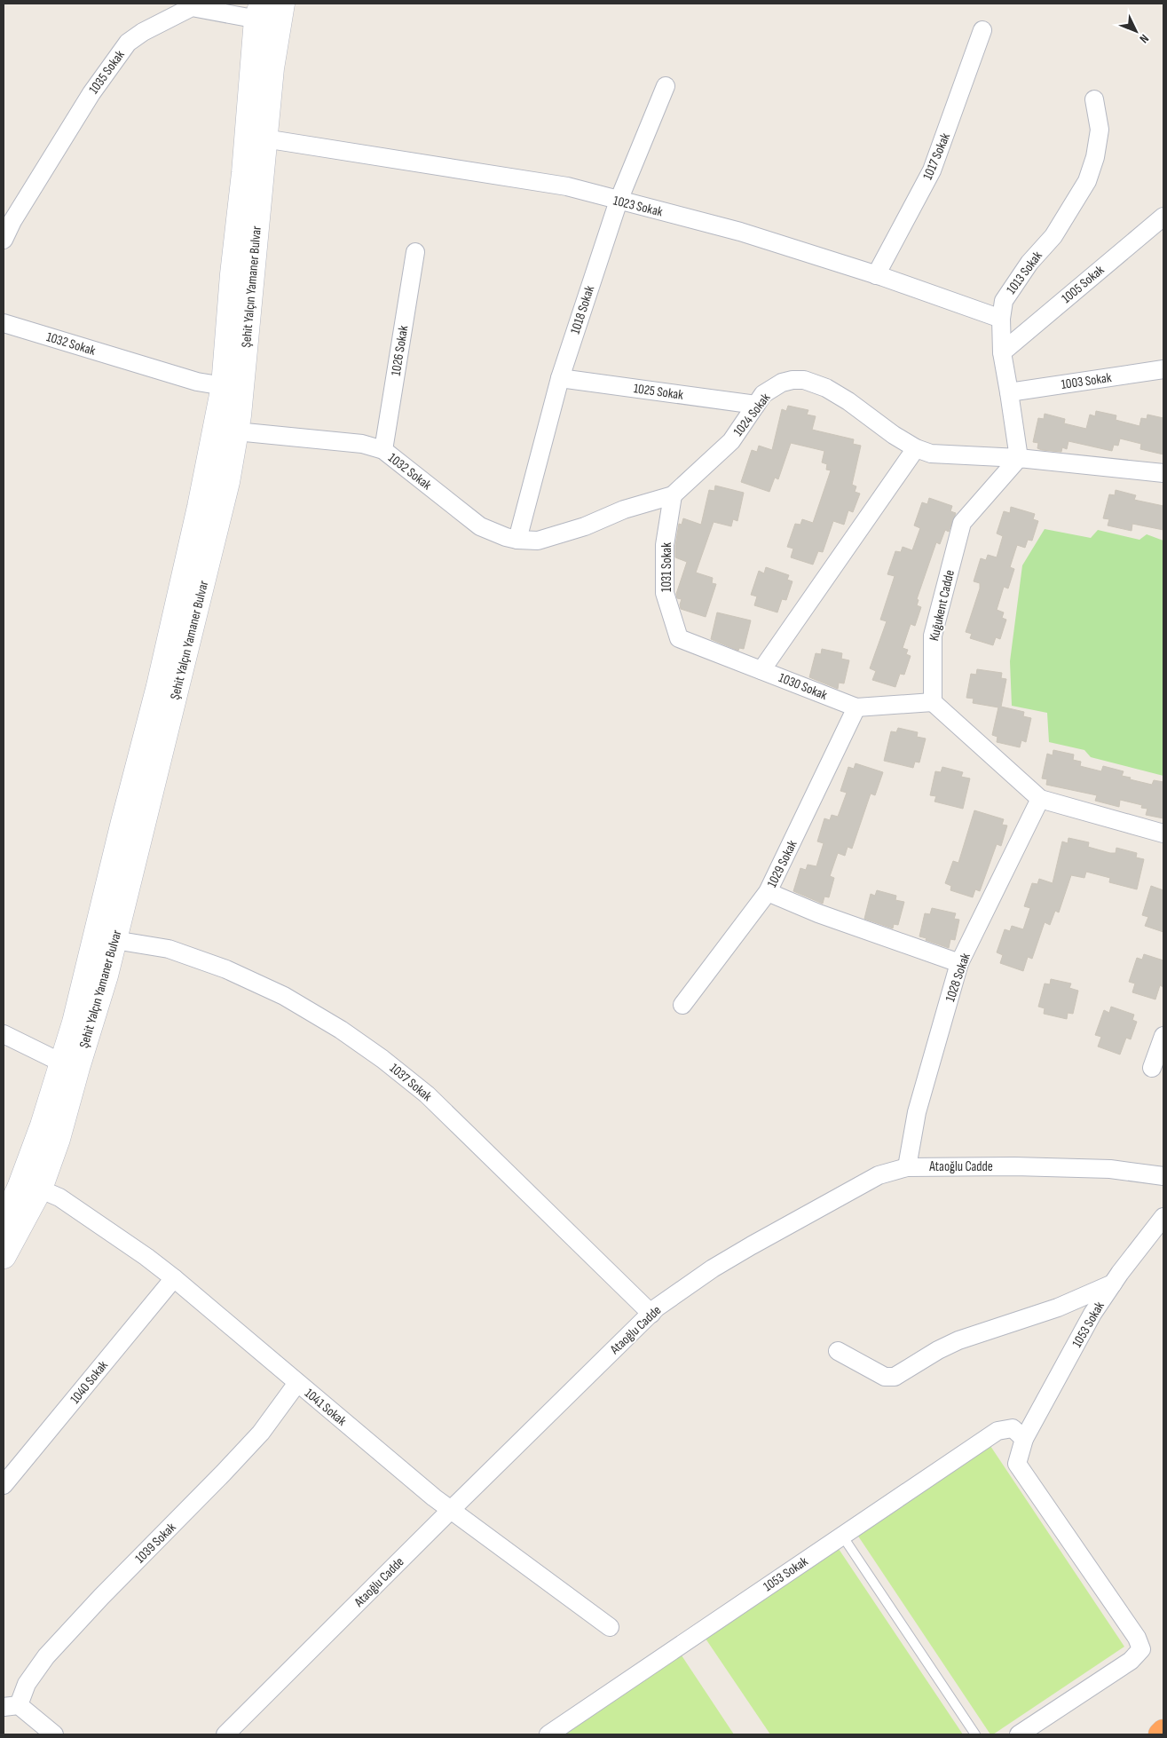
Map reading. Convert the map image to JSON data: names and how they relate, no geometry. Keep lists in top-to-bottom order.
{
  "streets": {
    "street": [
      "1035 Sokak",
      "1017 Sokak",
      "1023 Sokak",
      "1013 Sokak",
      "1005 Sokak",
      "Şehit Yalçın Yamaner Bulvar",
      "1018 Sokak",
      "1032 Sokak",
      "1026 Sokak",
      "1003 Sokak",
      "1025 Sokak",
      "1024 Sokak",
      "1031 Sokak",
      "Kuğukent Cadde",
      "1030 Sokak",
      "1029 Sokak",
      "1028 Sokak",
      "1037 Sokak",
      "Ataoğlu Cadde",
      "1053 Sokak",
      "1040 Sokak",
      "1041 Sokak",
      "1039 Sokak"
    ]
  },
  "crossings": [
    ["1035 Sokak", "Şehit Yalçın Yamaner Bulvar"],
    ["1017 Sokak", "1023 Sokak"],
    ["1023 Sokak", "1013 Sokak"],
    ["1023 Sokak", "Şehit Yalçın Yamaner Bulvar"],
    ["1023 Sokak", "1018 Sokak"],
    ["1013 Sokak", "1005 Sokak"],
    ["1013 Sokak", "1003 Sokak"],
    ["1013 Sokak", "1024 Sokak"],
    ["1013 Sokak", "Kuğukent Cadde"],
    ["Şehit Yalçın Yamaner Bulvar", "1032 Sokak"],
    ["Şehit Yalçın Yamaner Bulvar", "1037 Sokak"],
    ["Şehit Yalçın Yamaner Bulvar", "1041 Sokak"],
    ["1018 Sokak", "1032 Sokak"],
    ["1018 Sokak", "1025 Sokak"],
    ["1018 Sokak", "1024 Sokak"],
    ["1032 Sokak", "1026 Sokak"],
    ["1032 Sokak", "1024 Sokak"],
    ["1025 Sokak", "1024 Sokak"],
    ["1024 Sokak", "1031 Sokak"],
    ["1024 Sokak", "Kuğukent Cadde"],
    ["1031 Sokak", "1030 Sokak"],
    ["Kuğukent Cadde", "1030 Sokak"],
    ["1030 Sokak", "1029 Sokak"],
    ["1028 Sokak", "Ataoğlu Cadde"],
    ["1037 Sokak", "Ataoğlu Cadde"],
    ["Ataoğlu Cadde", "1041 Sokak"],
    ["1040 Sokak", "1041 Sokak"],
    ["1041 Sokak", "1039 Sokak"]
  ],
  "north": "bottom right"
}
